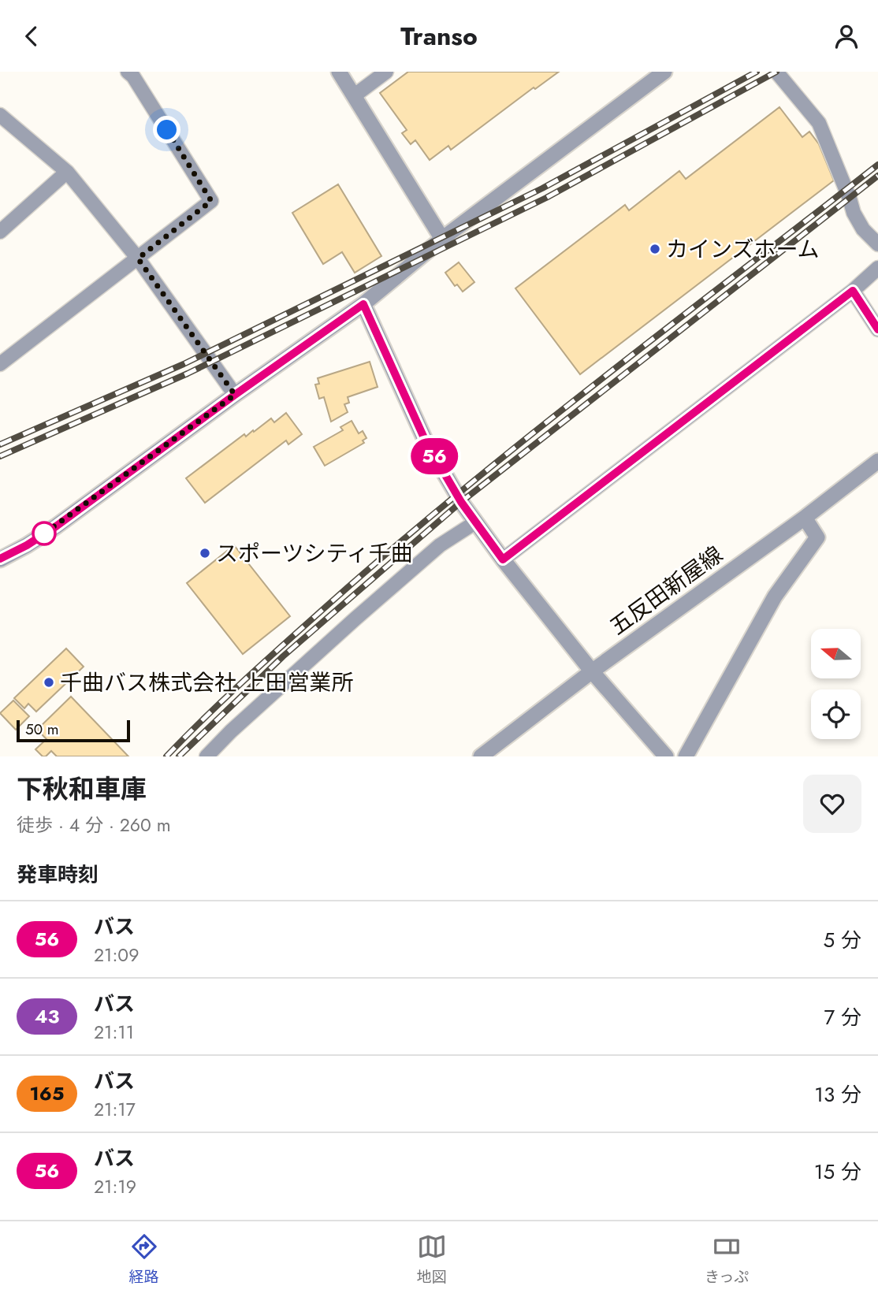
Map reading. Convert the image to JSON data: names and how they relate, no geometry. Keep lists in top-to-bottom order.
{
  "streets": {
    "street": ["五反田新屋線"]
  },
  "places": ["カインズホーム", "スポーツシティ千曲", "千曲バス株式会社 上田営業所"],
  "lines": ["bus line 56"],
  "scale_bar": "50 m",
  "north": "left",
  "page": {
    "header": "Transo",
    "on_map": "56",
    "scale": "50 m",
    "heading": [
      ["下秋和車庫", "徒歩 · 4 分 · 260 m"],
      "発車時刻"
    ],
    "list": [
      {
        "mark": "56",
        "name": "バス",
        "note": "21:09",
        "value": "5 分"
      },
      {
        "mark": "43",
        "name": "バス",
        "note": "21:11",
        "value": "7 分"
      },
      {
        "mark": "165",
        "name": "バス",
        "note": "21:17",
        "value": "13 分"
      },
      {
        "mark": "56",
        "name": "バス",
        "note": "21:19",
        "value": "15 分"
      }
    ],
    "tabs": ["経路", "地図", "きっぷ"]
  }
}
